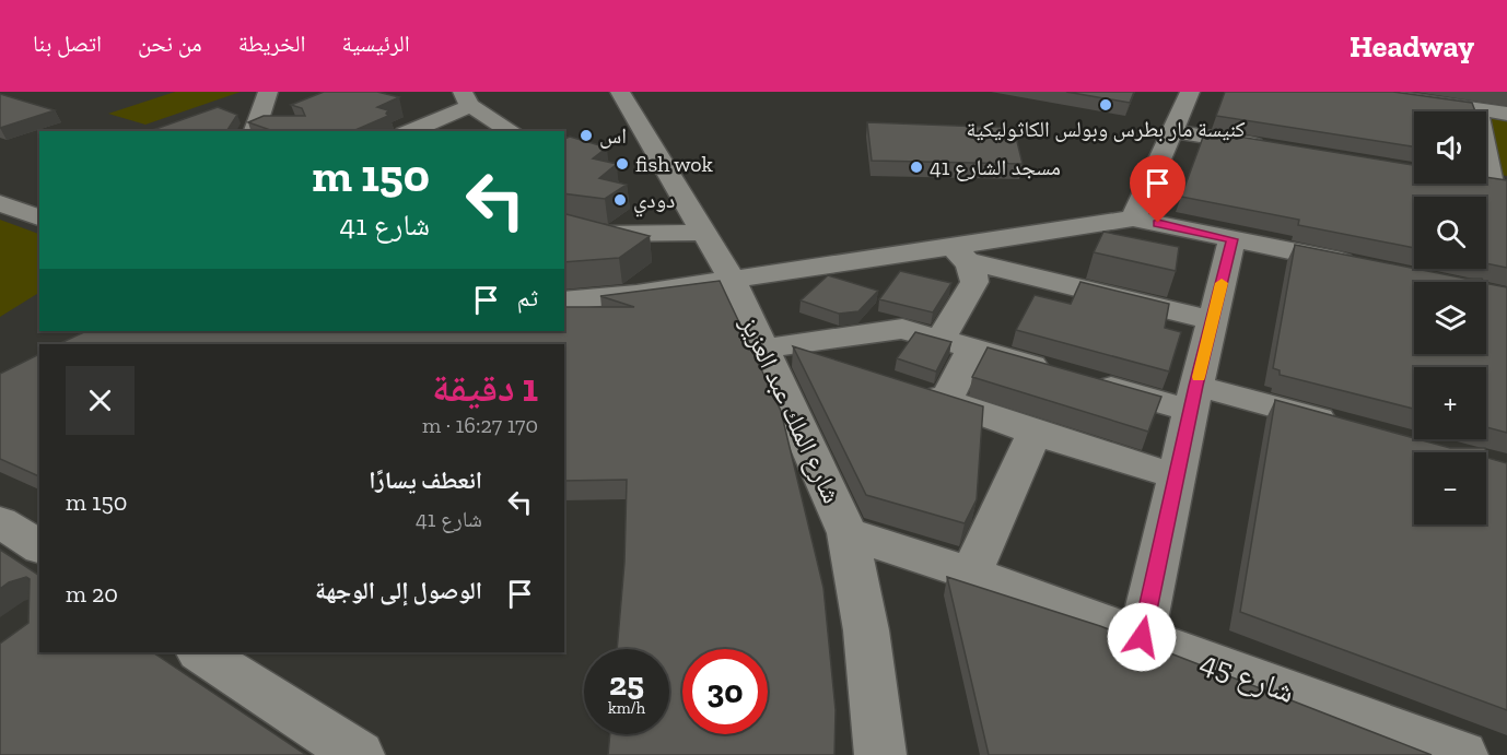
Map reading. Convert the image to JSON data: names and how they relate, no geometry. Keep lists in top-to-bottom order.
{
  "streets": {
    "street": ["شارع الملك عبد العزيز", "شارع 45"]
  },
  "crossings": [
    ["شارع الملك عبد العزيز", "شارع 45"]
  ],
  "places": [
    "كنيسة مار بطرس وبولس الكاثوليكية",
    "اس",
    "fish wok",
    "مسجد الشارع 41",
    "دودي"
  ],
  "page": {
    "header": "Headway",
    "nav": [
      "الرئيسية",
      "الخريطة",
      "من نحن",
      "اتصل بنا"
    ],
    "map_buttons": ["+", "−"],
    "turn": ["150 m", "شارع 41"],
    "then": "ثم",
    "heading": ["1 دقيقة", "170 m · 16:27"],
    "list": [
      {
        "name": "انعطف يسارًا",
        "note": "شارع 41",
        "value": "150 m"
      },
      {
        "name": "الوصول إلى الوجهة",
        "value": "20 m"
      }
    ],
    "speed": "25 km/h",
    "limit": "30"
  }
}
